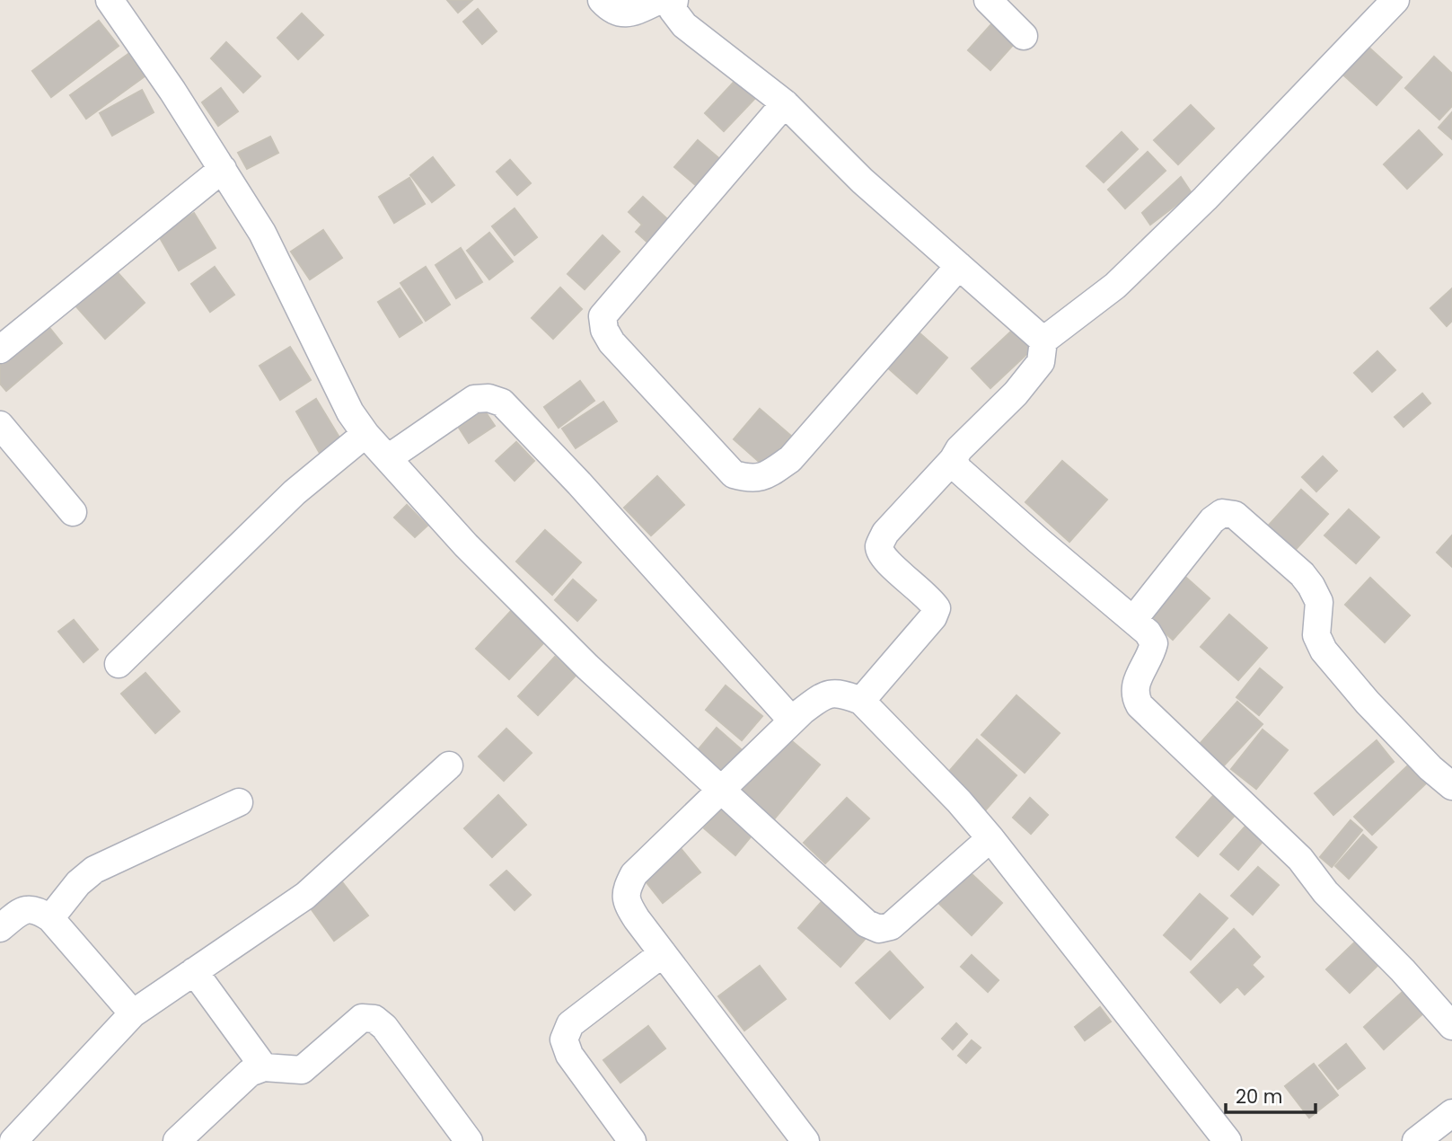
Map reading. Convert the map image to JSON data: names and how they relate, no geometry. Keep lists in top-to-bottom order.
{
  "scale_bar": "20 m"
}
